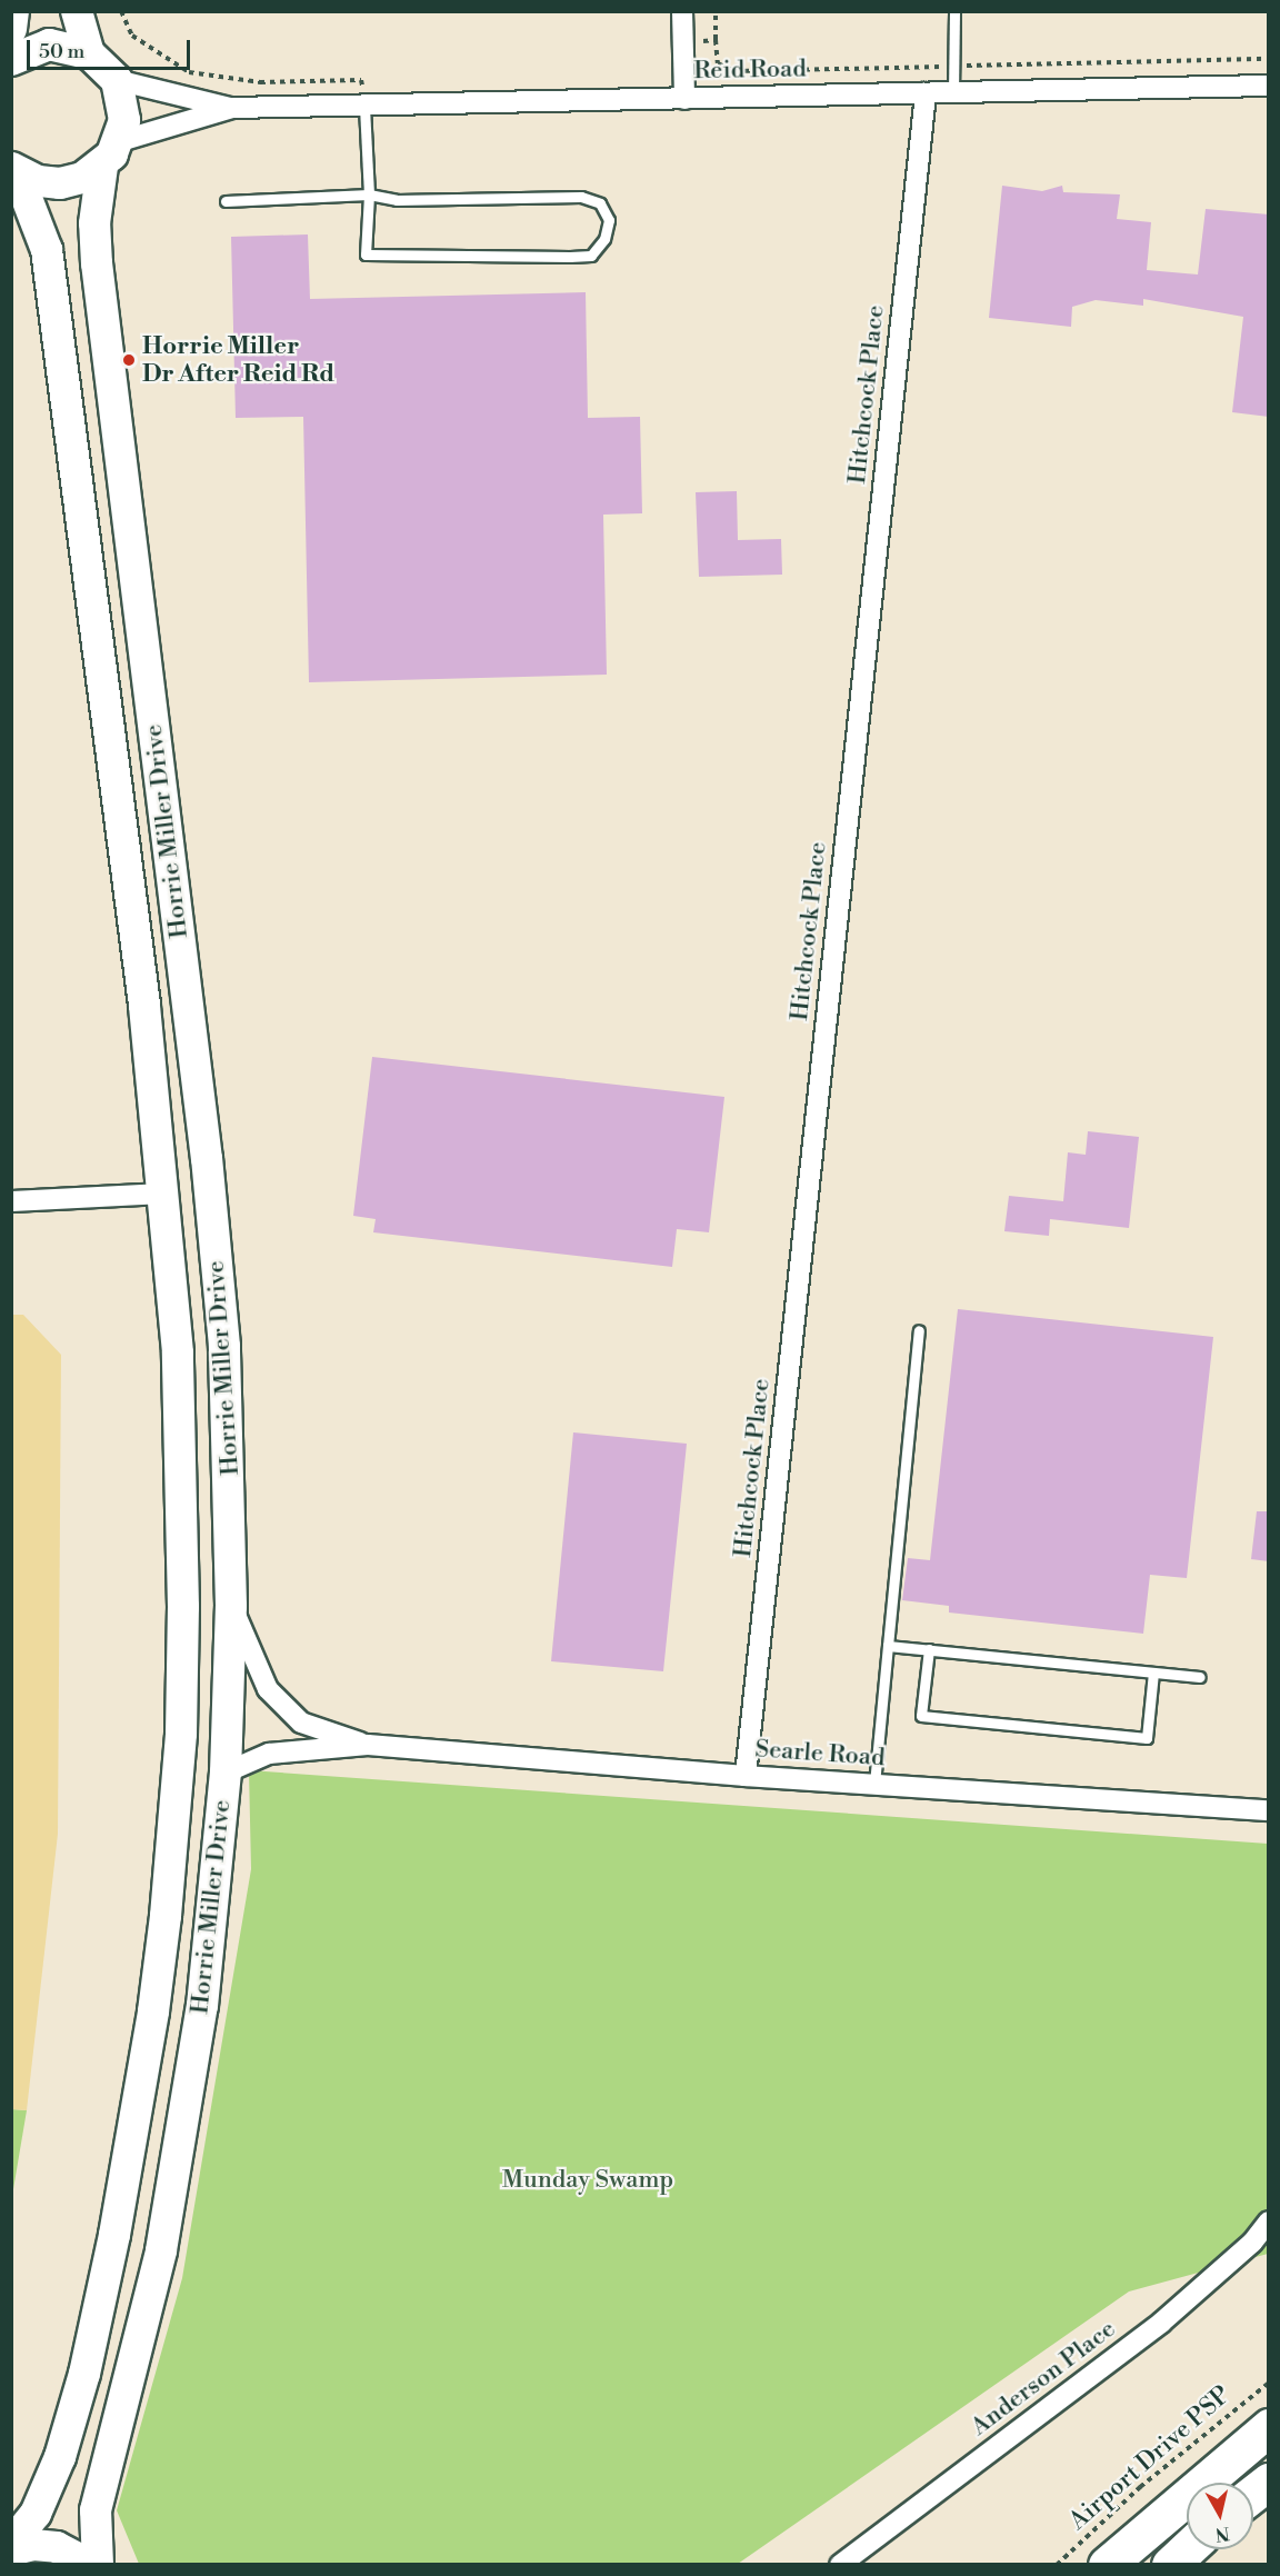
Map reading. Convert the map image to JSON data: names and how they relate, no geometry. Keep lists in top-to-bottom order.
{
  "streets": {
    "main road": ["Horrie Miller Drive"],
    "street": [
      "Reid Road",
      "Hitchcock Place",
      "Searle Road",
      "Anderson Place"
    ],
    "path": ["Airport Drive PSP"]
  },
  "crossings": [
    ["Reid Road", "Hitchcock Place"],
    ["Reid Road", "Horrie Miller Drive"],
    ["Hitchcock Place", "Searle Road"],
    ["Horrie Miller Drive", "Searle Road"]
  ],
  "parks": ["Munday Swamp"],
  "places": ["Horrie Miller Dr After Reid Rd"],
  "scale_bar": "50 m",
  "north": "bottom"
}
